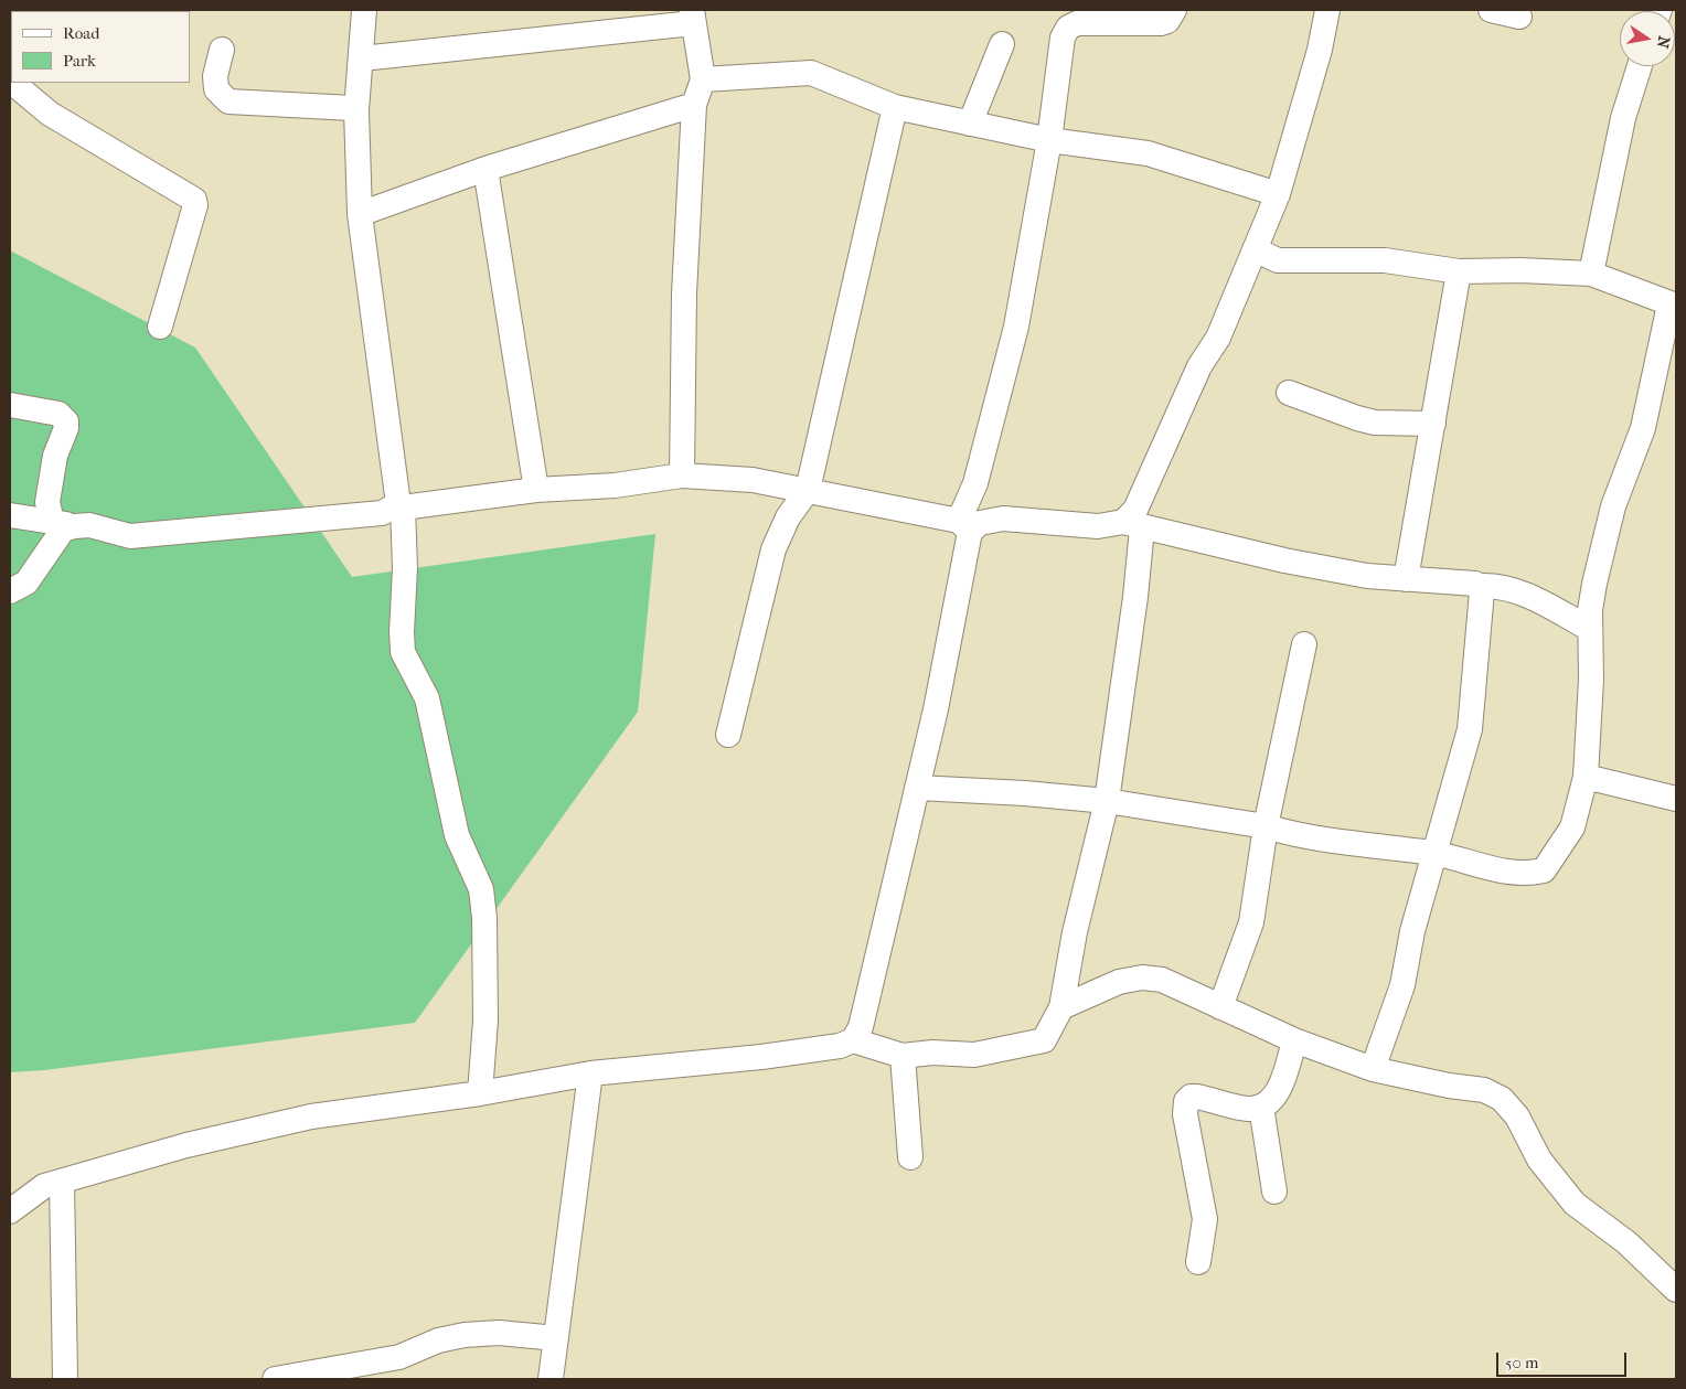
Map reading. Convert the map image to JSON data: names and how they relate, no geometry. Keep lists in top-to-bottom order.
{
  "legend": ["Road", "Park"],
  "scale_bar": "50 m",
  "north": "right"
}
